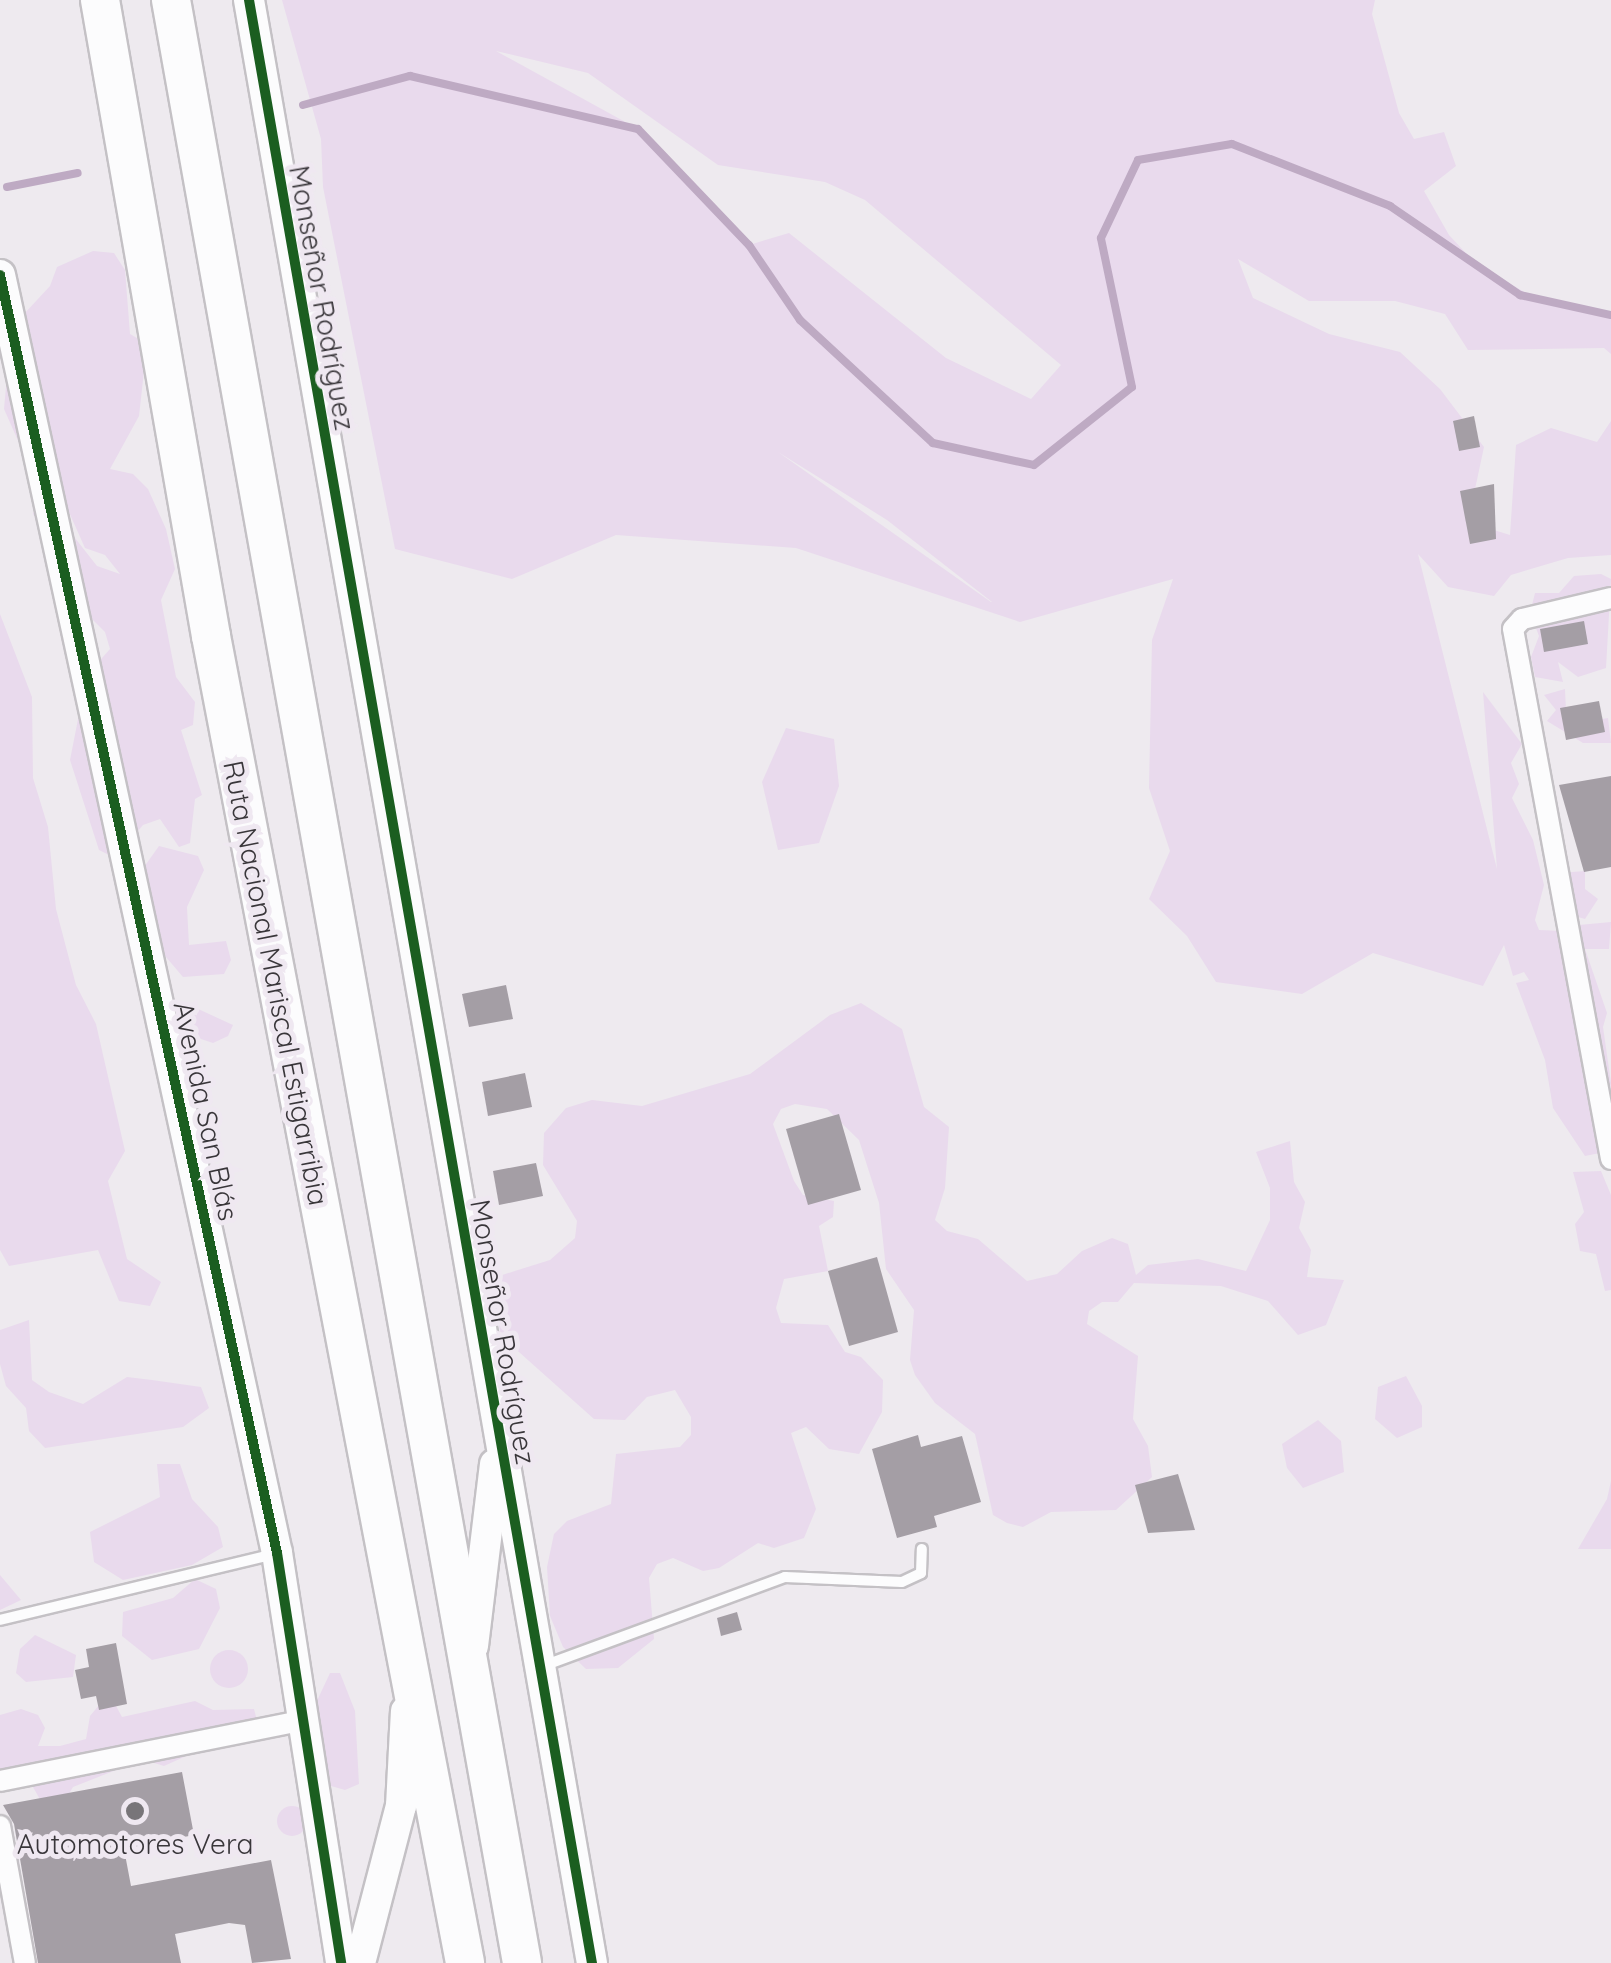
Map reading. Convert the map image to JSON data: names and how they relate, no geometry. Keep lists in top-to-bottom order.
{
  "streets": {
    "highway": ["Ruta Nacional Mariscal Estigarribia"],
    "street": ["Monseñor Rodríguez", "Avenida San Blás"]
  },
  "places": ["Automotores Vera"]
}
